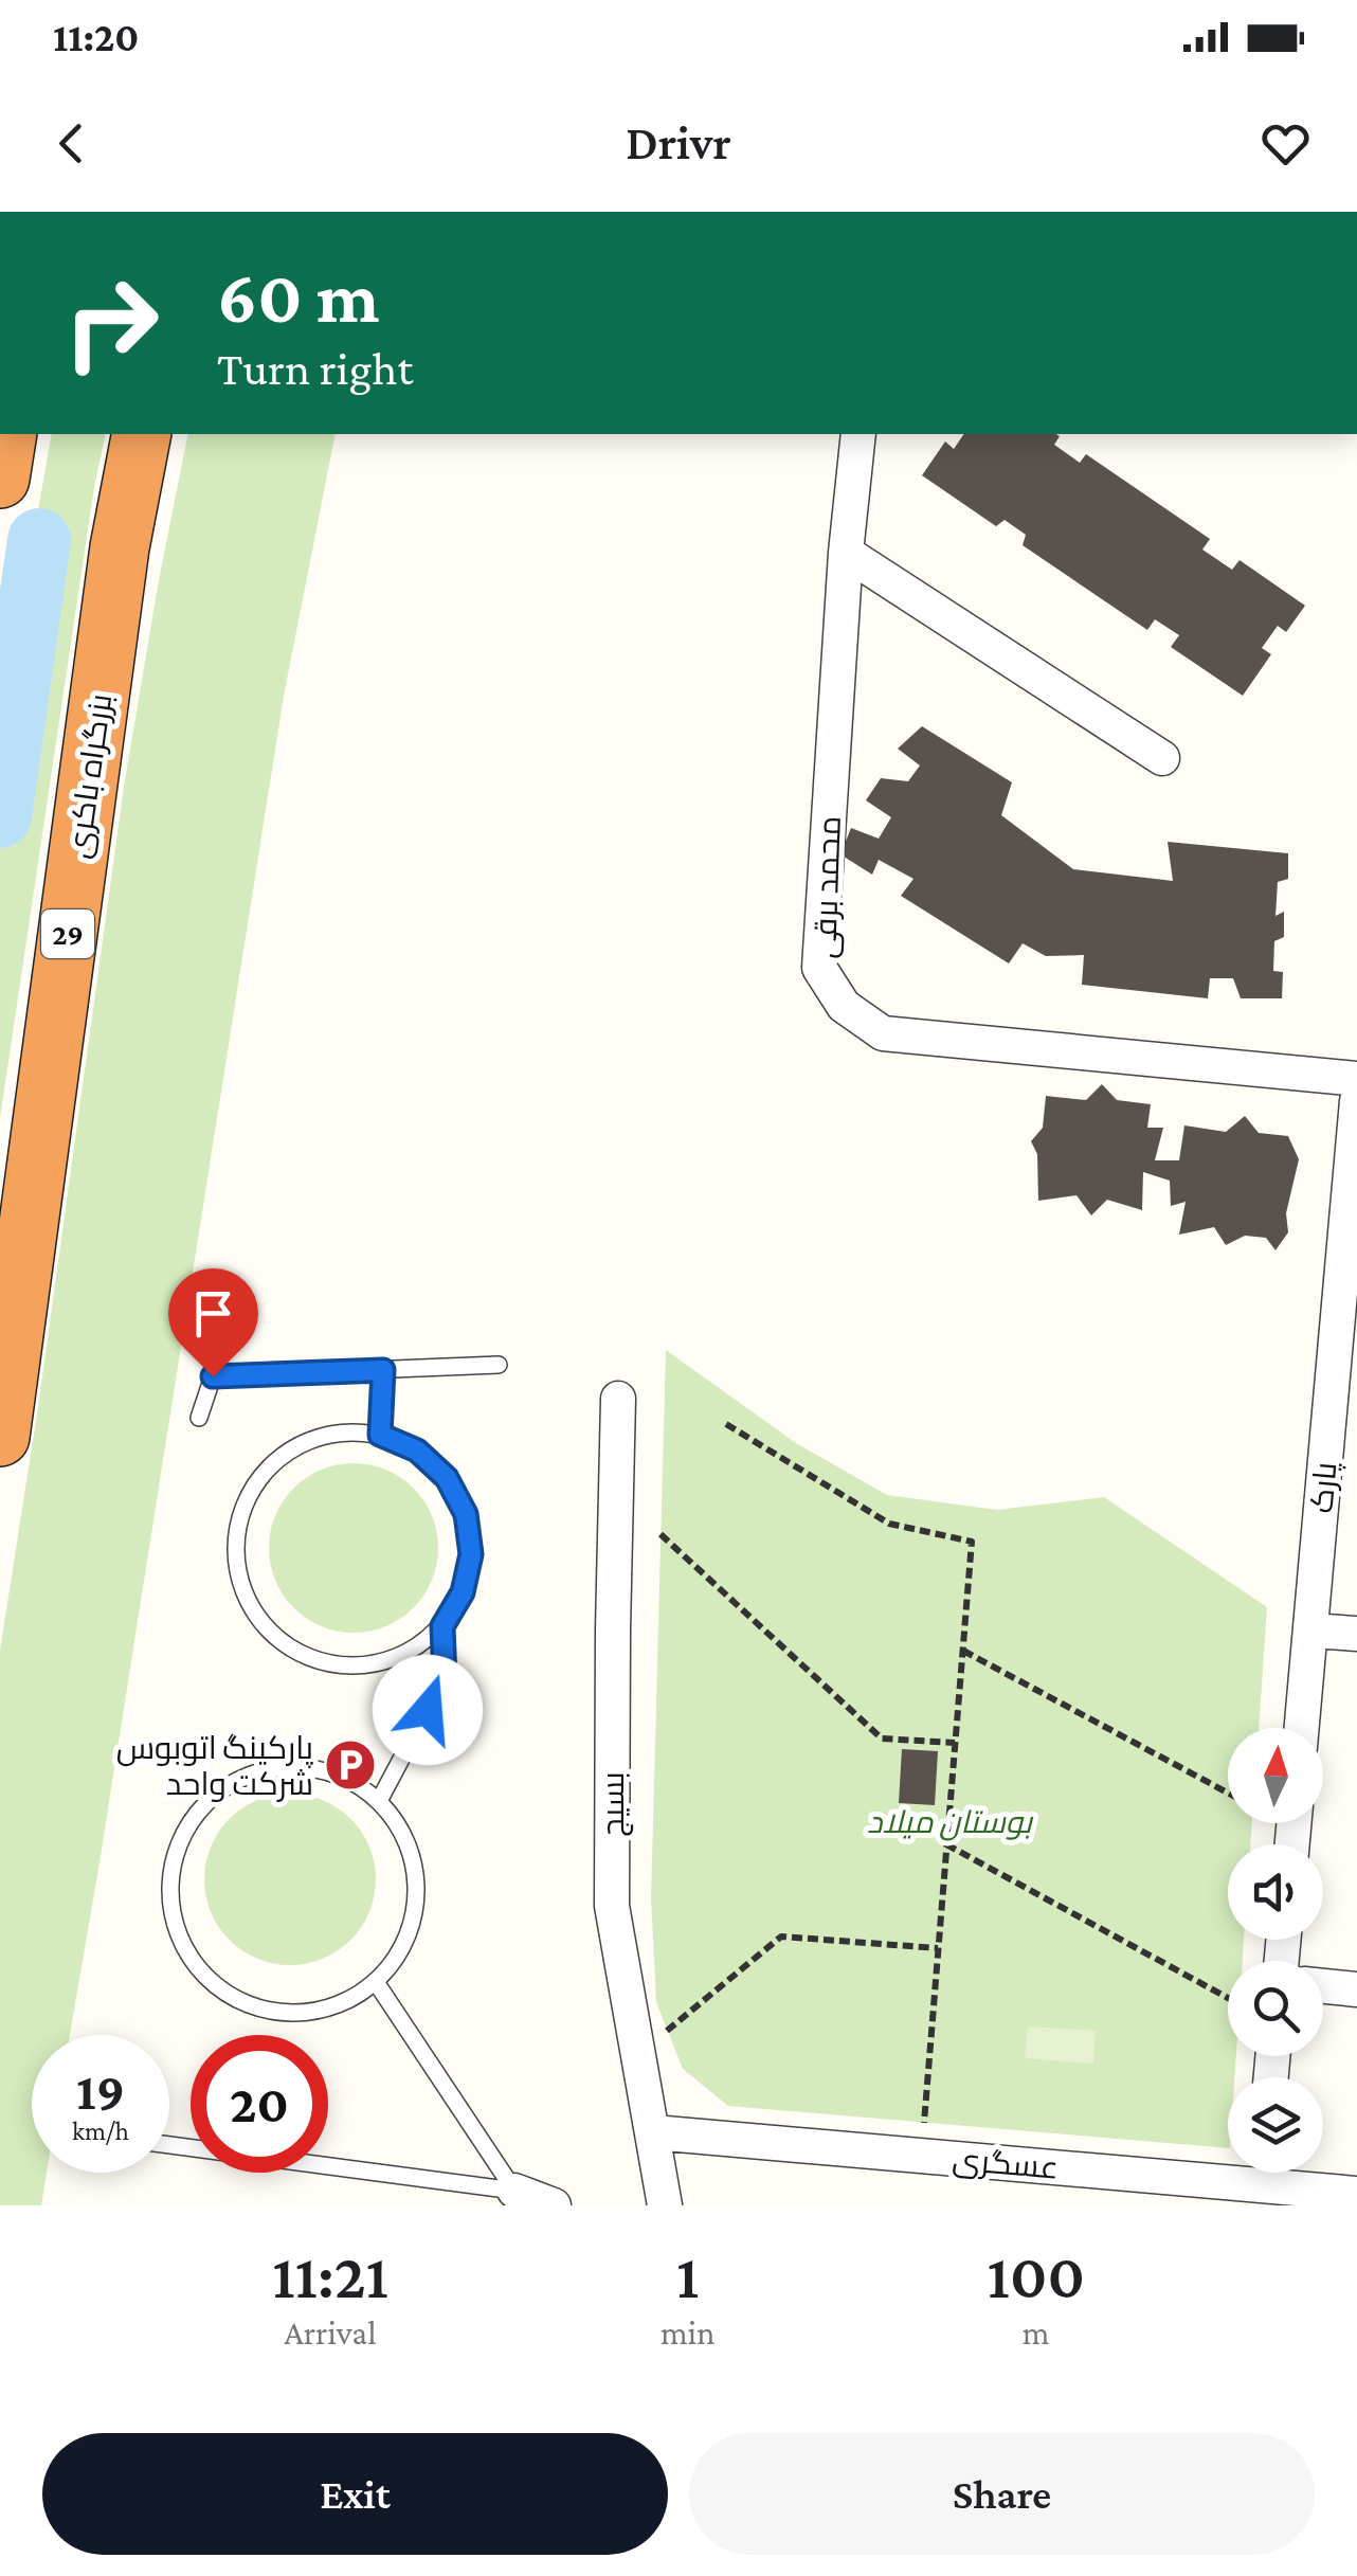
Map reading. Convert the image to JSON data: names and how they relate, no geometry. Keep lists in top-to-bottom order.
{
  "streets": {
    "highway": ["بزرگراه باکری", "29"],
    "street": [
      "محمد برقی",
      "پارک",
      "بسیج",
      "عسگری"
    ]
  },
  "crossings": [
    ["بسیج", "عسگری"]
  ],
  "parks": ["بوستان میلاد"],
  "places": {
    "parking": ["پارکینگ اتوبوس شرکت واحد"]
  },
  "north": "top",
  "page": {
    "status": "11:20",
    "header": "Drivr",
    "turn": ["60 m", "Turn right"],
    "speed": "19 km/h",
    "limit": "20",
    "eta": [
      "11:21",
      "Arrival",
      "1",
      "min",
      "100",
      "m"
    ],
    "buttons": ["Exit", "Share"]
  }
}
